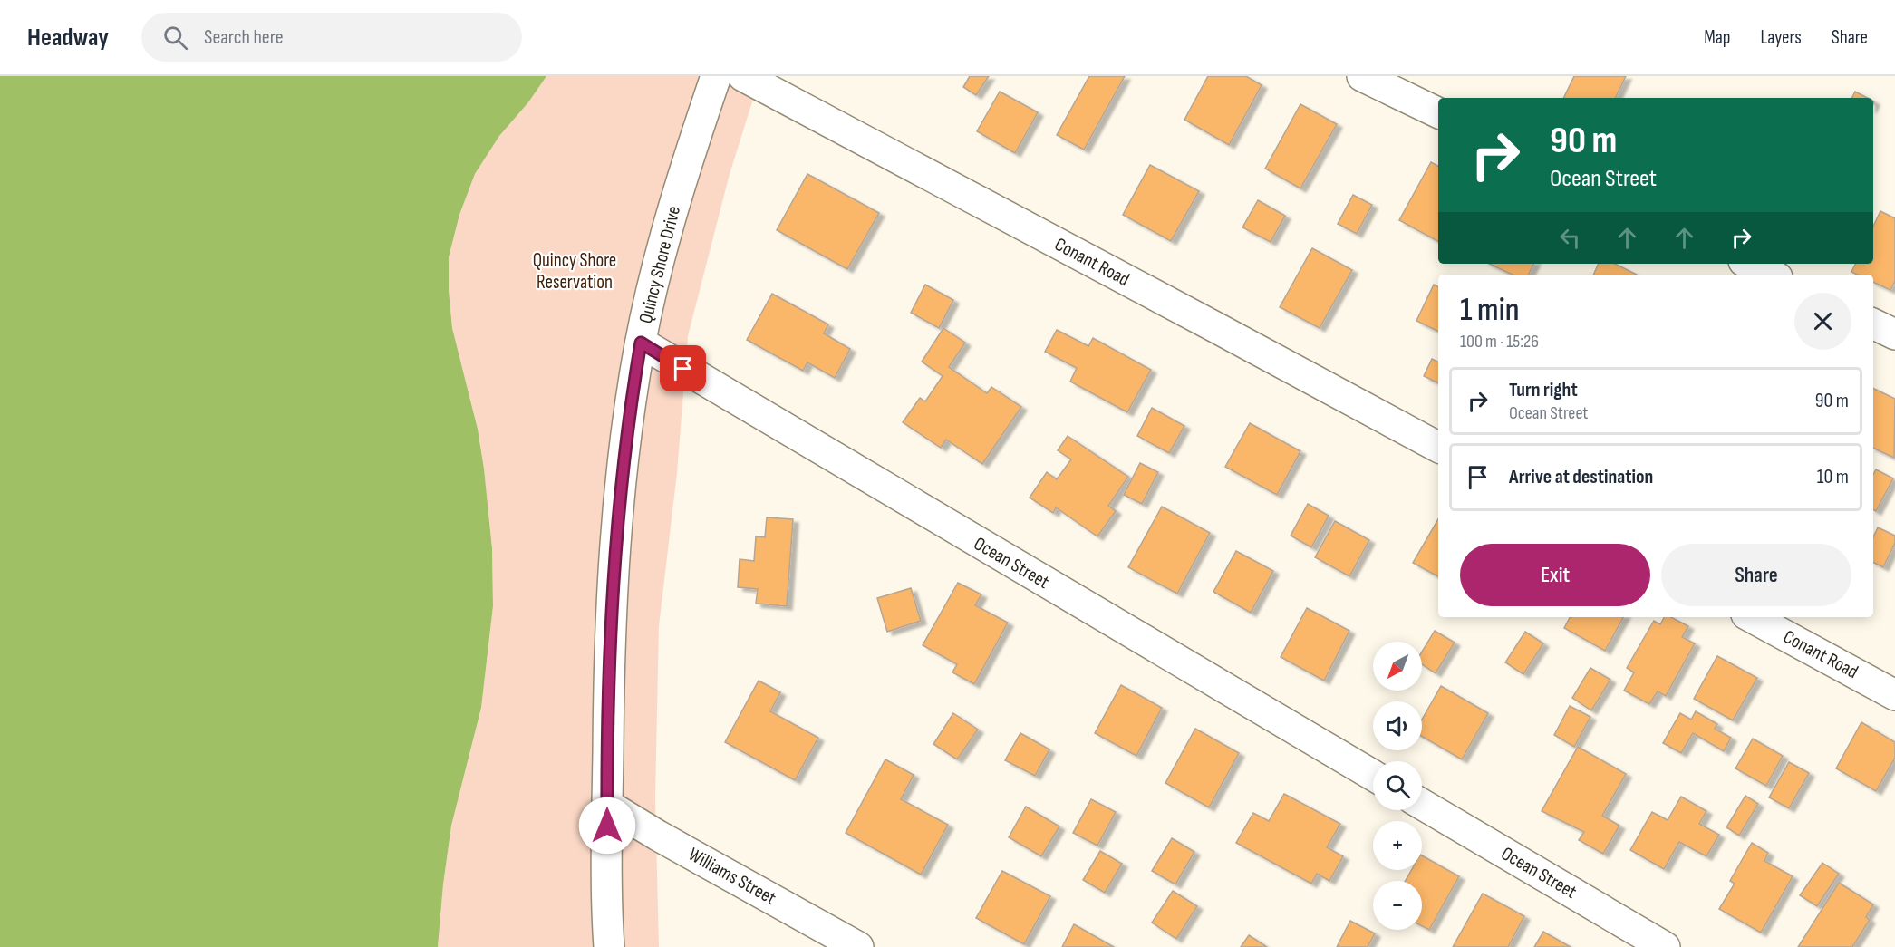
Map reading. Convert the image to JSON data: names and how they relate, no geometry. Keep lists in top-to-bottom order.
{
  "streets": {
    "street": [
      "Conant Road",
      "Quincy Shore Drive",
      "Ocean Street",
      "Williams Street"
    ]
  },
  "crossings": [
    ["Quincy Shore Drive", "Ocean Street"],
    ["Quincy Shore Drive", "Williams Street"]
  ],
  "parks": ["Quincy Shore Reservation"],
  "north": "bottom left",
  "page": {
    "header": "Headway",
    "search": "Search here",
    "nav": ["Map", "Layers", "Share"],
    "turn": ["90 m", "Ocean Street"],
    "heading": ["1 min", "100 m · 15:26"],
    "list": [
      {
        "name": "Turn right",
        "note": "Ocean Street",
        "value": "90 m"
      },
      {
        "name": "Arrive at destination",
        "value": "10 m"
      }
    ],
    "buttons": ["Exit", "Share"],
    "map_buttons": ["+", "−"]
  }
}
